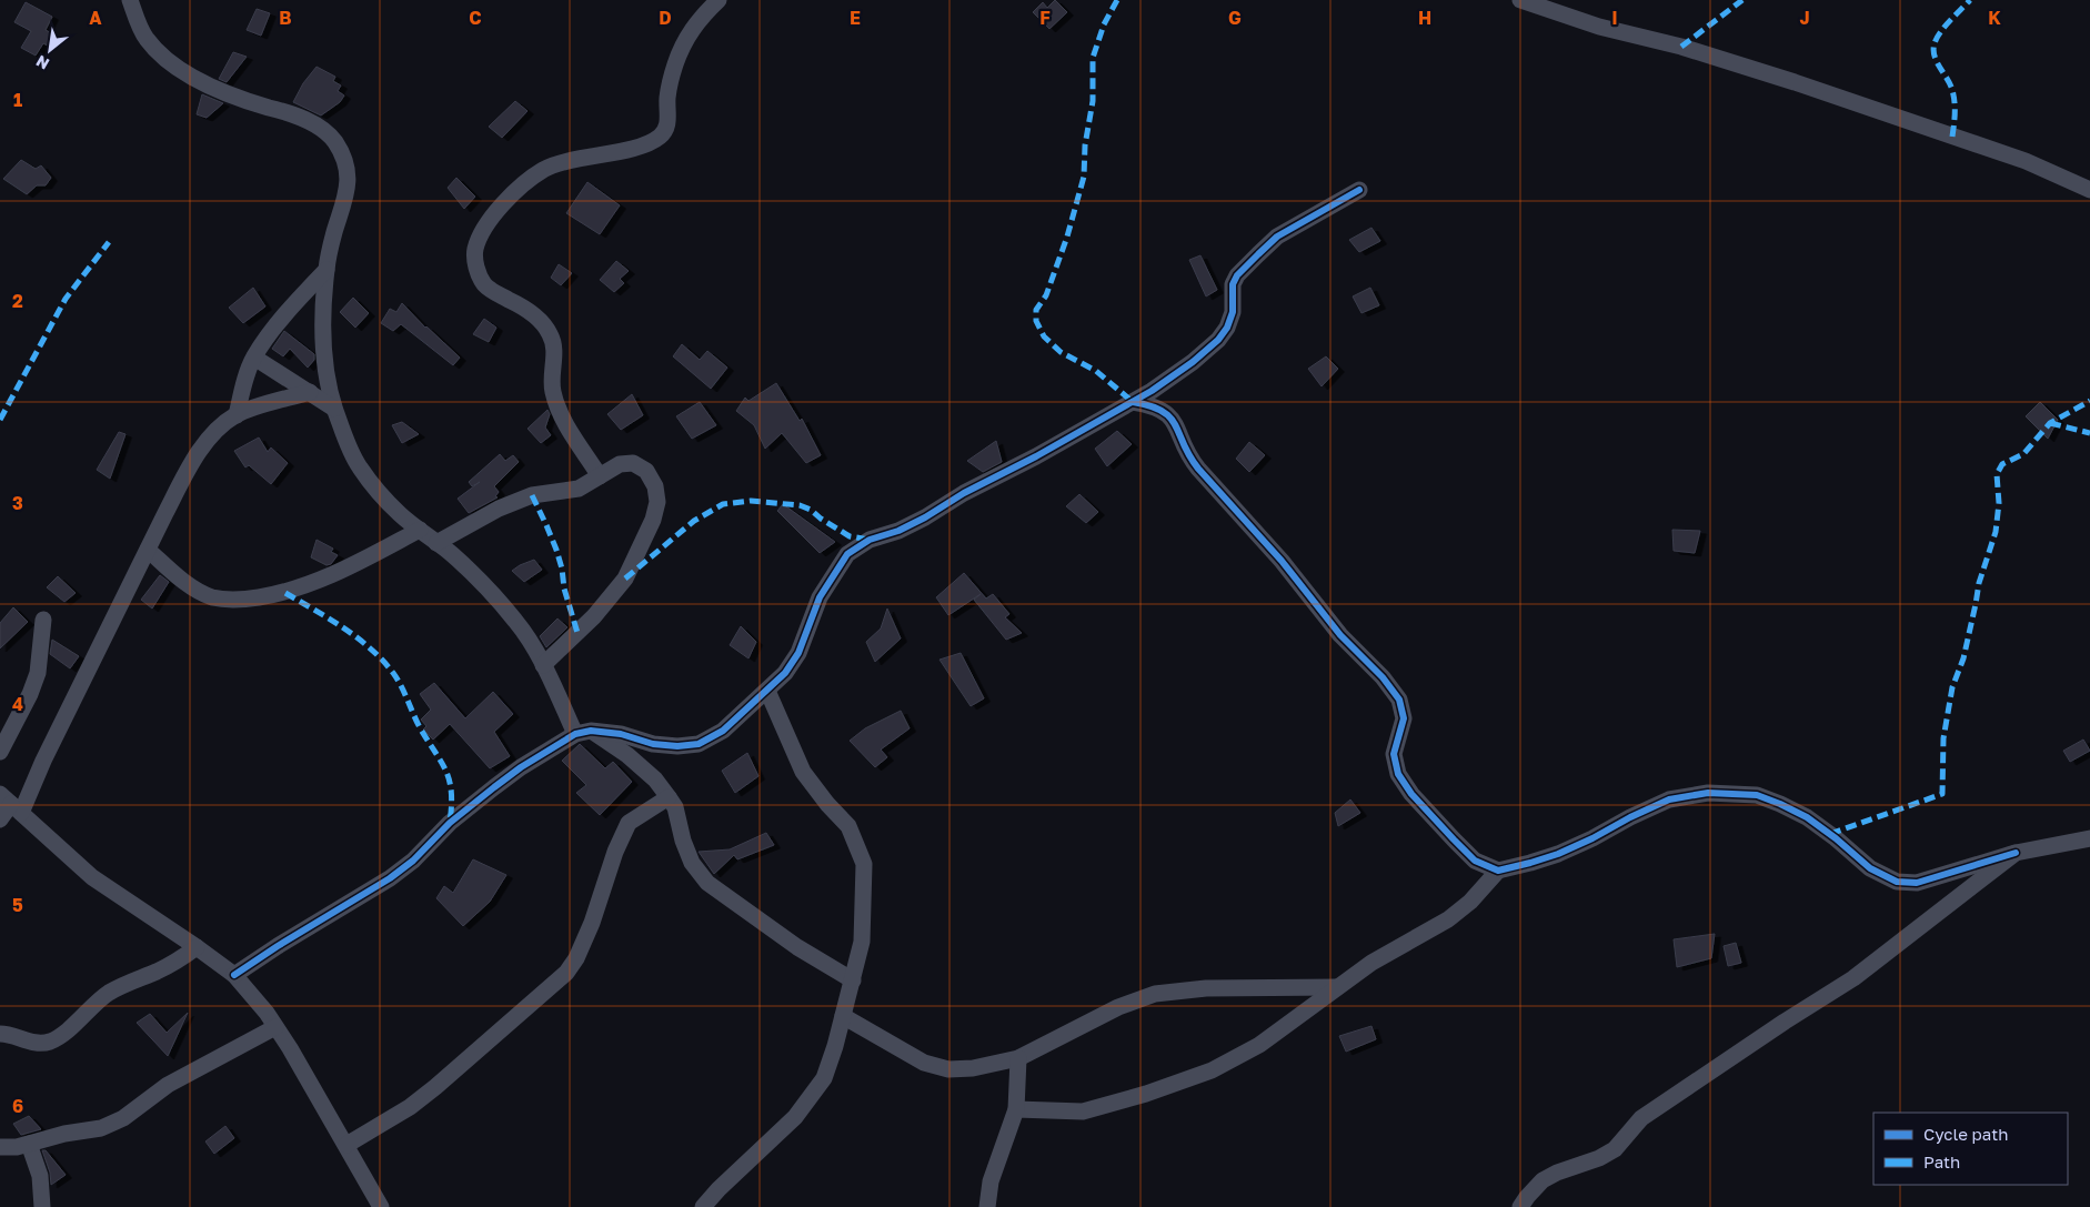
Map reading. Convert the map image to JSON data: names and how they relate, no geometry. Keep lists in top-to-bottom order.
{
  "legend": ["Cycle path", "Path"],
  "north": "bottom left",
  "grid": {
    "columns": [
      "A",
      "B",
      "C",
      "D",
      "E",
      "F",
      "G",
      "H",
      "I",
      "J",
      "K"
    ],
    "rows": [
      "1",
      "2",
      "3",
      "4",
      "5",
      "6"
    ]
  }
}
